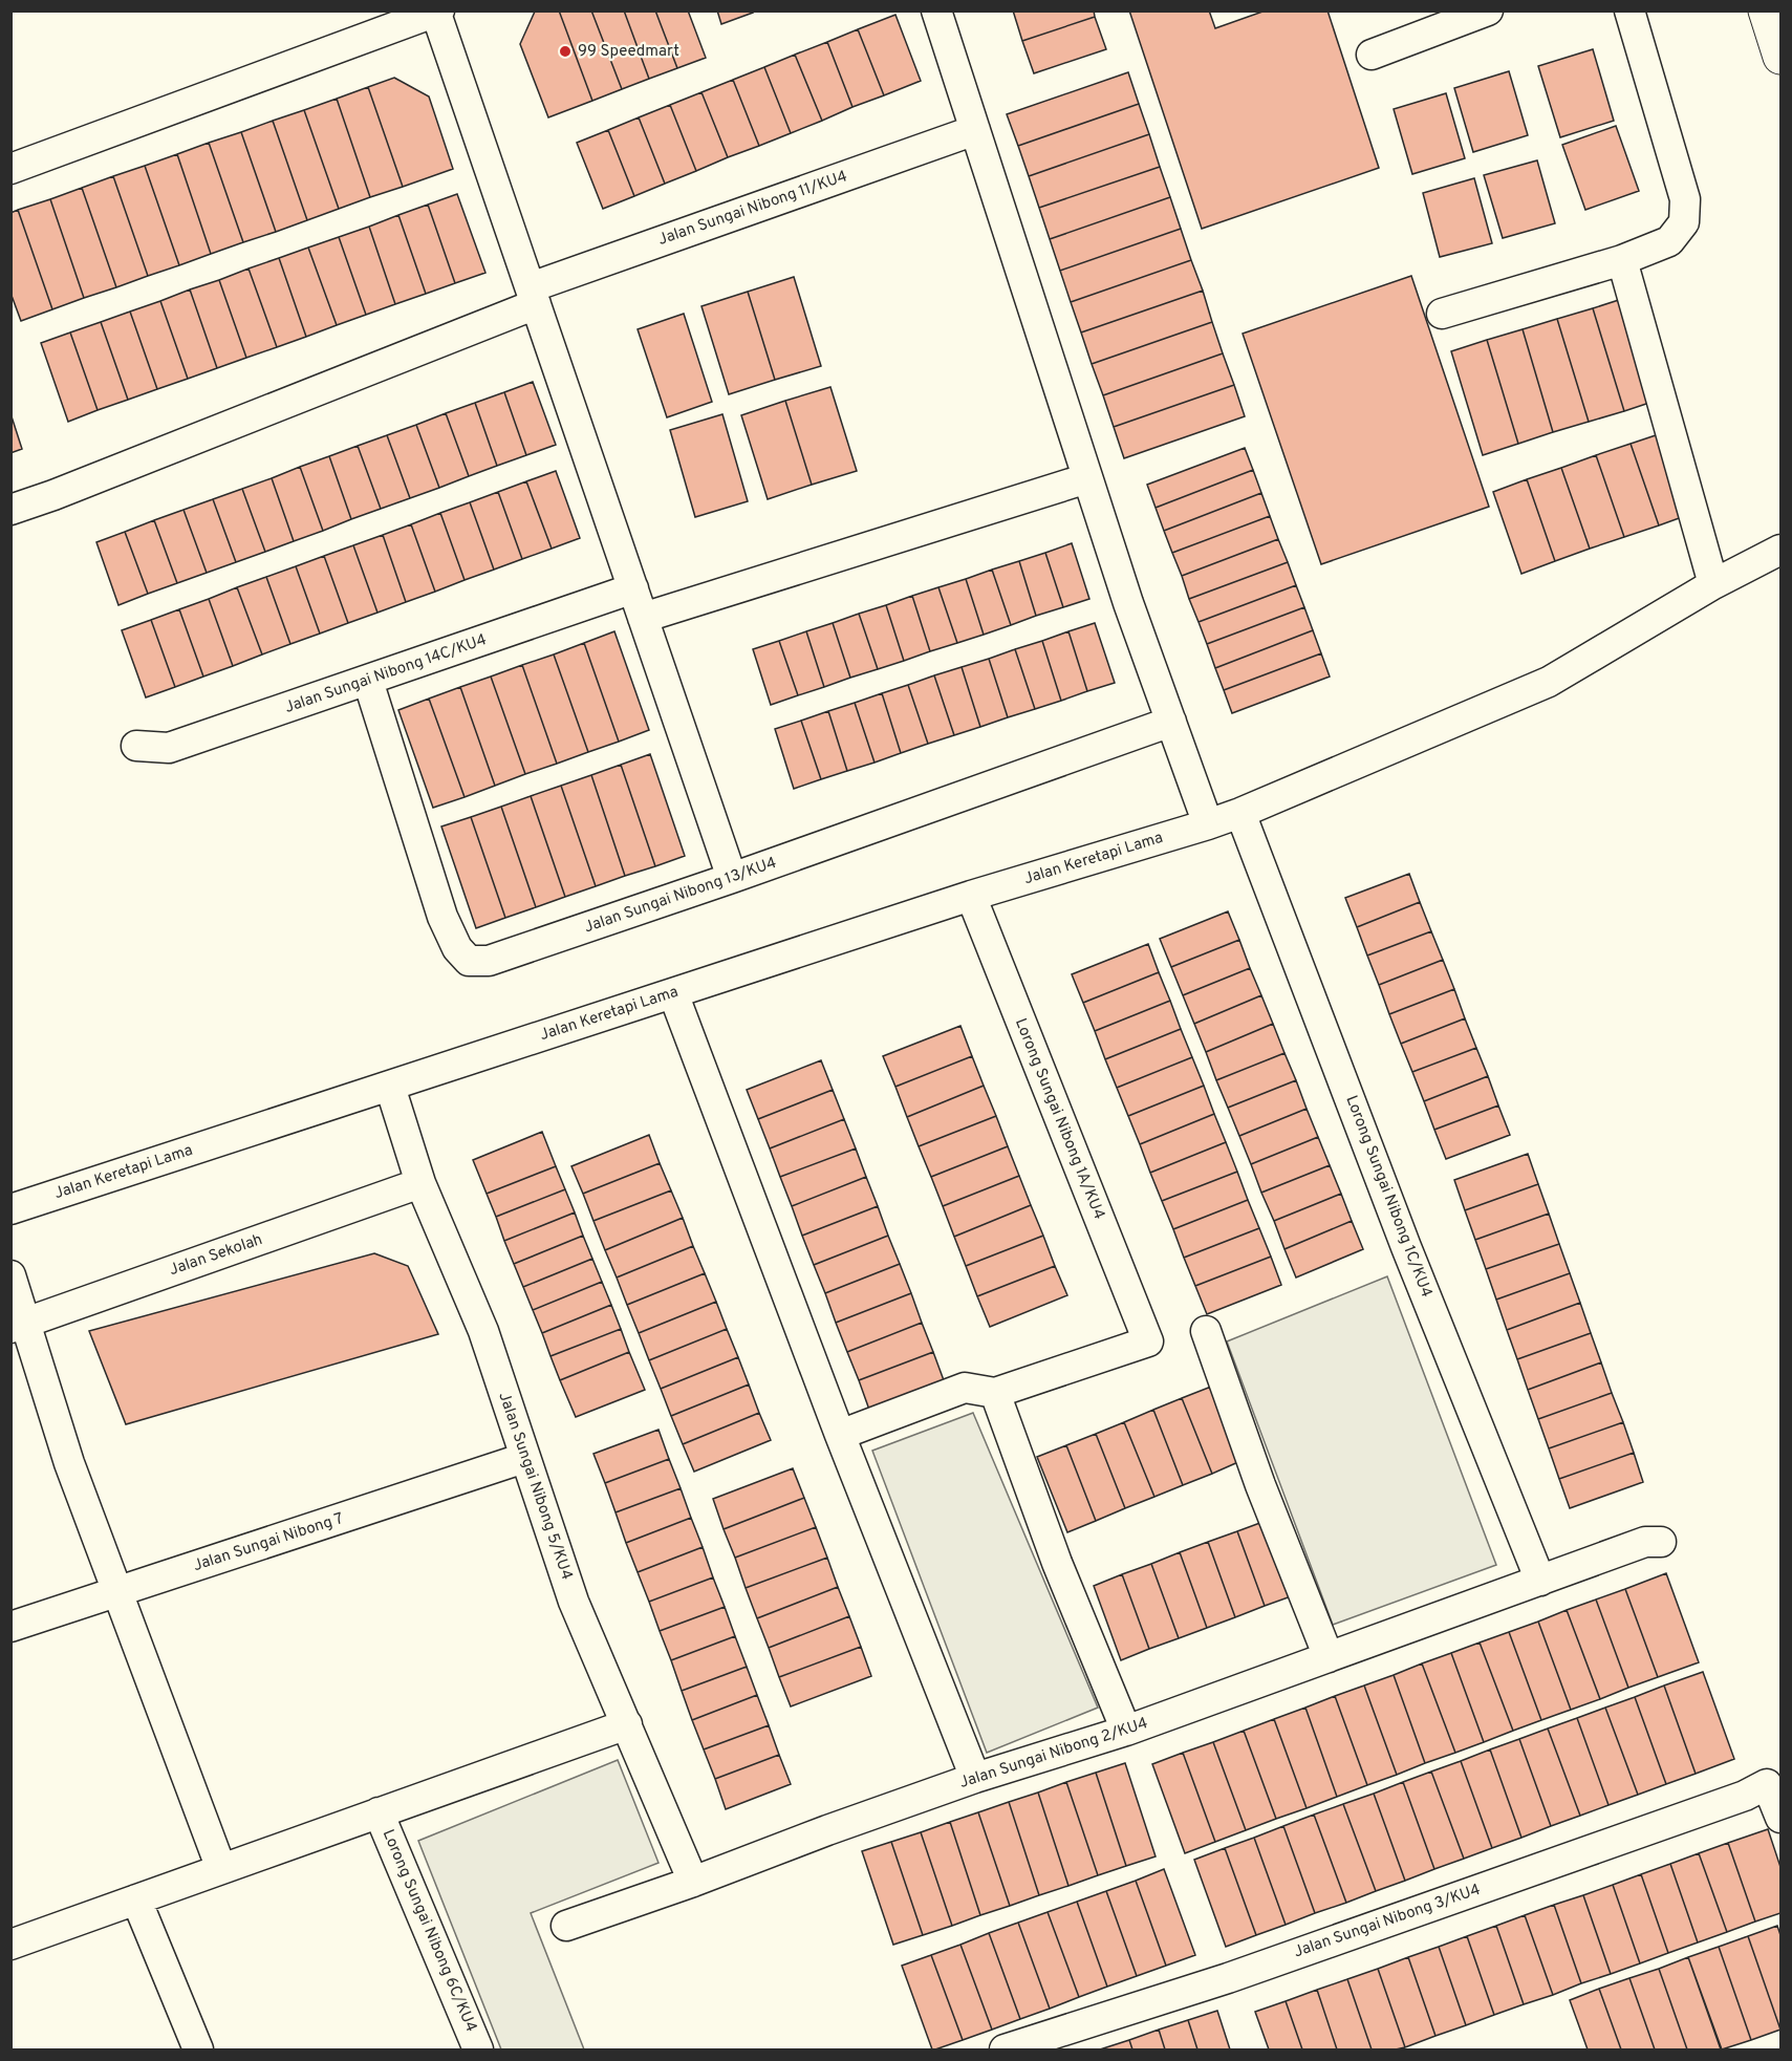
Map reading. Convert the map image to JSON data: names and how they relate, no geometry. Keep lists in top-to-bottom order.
{
  "streets": {
    "street": [
      "Jalan Sungai Nibong 11/KU4",
      "Jalan Sungai Nibong 14C/KU4",
      "Jalan Keretapi Lama",
      "Jalan Sungai Nibong 13/KU4",
      "Lorong Sungai Nibong 1A/KU4",
      "Lorong Sungai Nibong 1C/KU4",
      "Jalan Sekolah",
      "Jalan Sungai Nibong 5/KU4",
      "Jalan Sungai Nibong 7",
      "Jalan Sungai Nibong 2/KU4",
      "Jalan Sungai Nibong 3/KU4",
      "Lorong Sungai Nibong 6C/KU4"
    ]
  },
  "crossings": [
    ["Jalan Sungai Nibong 14C/KU4", "Jalan Sungai Nibong 13/KU4"],
    ["Jalan Keretapi Lama", "Lorong Sungai Nibong 1A/KU4"],
    ["Jalan Keretapi Lama", "Lorong Sungai Nibong 1C/KU4"],
    ["Jalan Keretapi Lama", "Jalan Sungai Nibong 5/KU4"],
    ["Lorong Sungai Nibong 1C/KU4", "Jalan Sungai Nibong 2/KU4"],
    ["Jalan Sekolah", "Jalan Sungai Nibong 5/KU4"],
    ["Jalan Sungai Nibong 5/KU4", "Jalan Sungai Nibong 7"],
    ["Jalan Sungai Nibong 5/KU4", "Jalan Sungai Nibong 2/KU4"]
  ],
  "places": ["99 Speedmart"]
}
